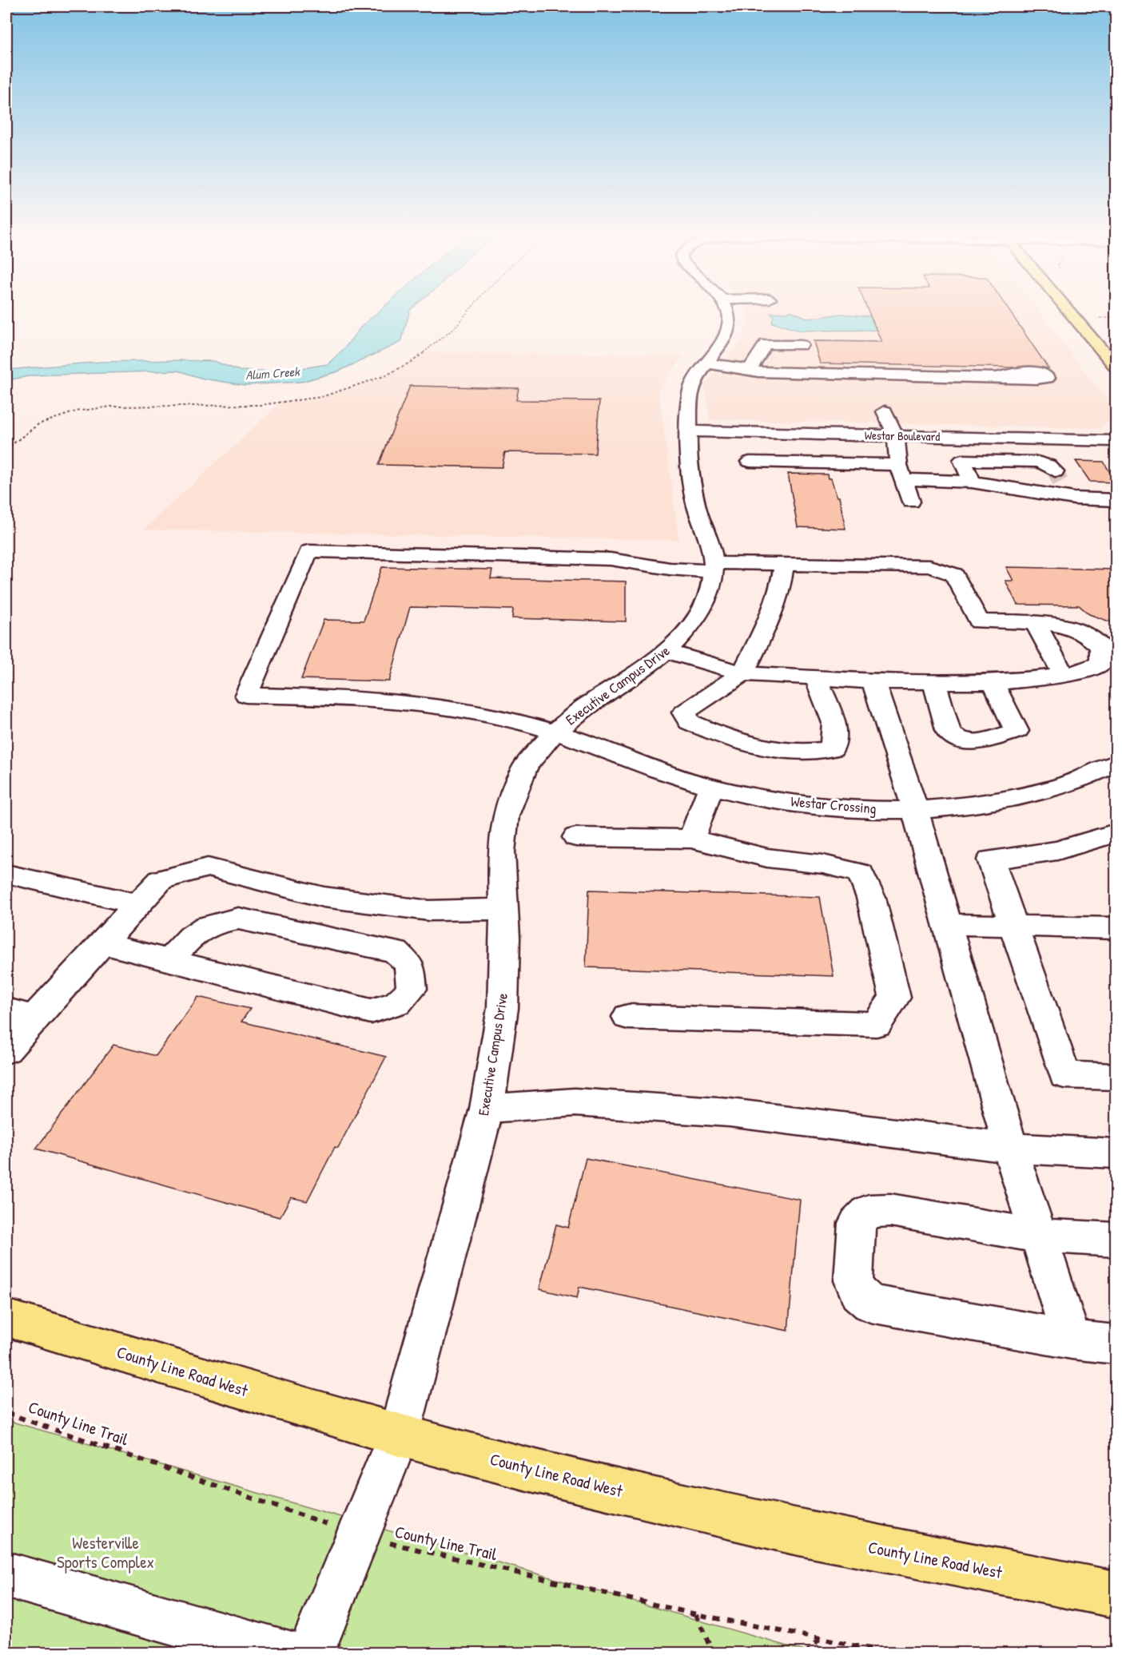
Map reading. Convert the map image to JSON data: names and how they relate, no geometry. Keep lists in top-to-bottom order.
{
  "streets": {
    "main road": ["County Line Road West"],
    "street": ["Westar Boulevard", "Executive Campus Drive", "Westar Crossing"],
    "path": ["County Line Trail"]
  },
  "crossings": [
    ["Westar Boulevard", "Executive Campus Drive"],
    ["Executive Campus Drive", "Westar Crossing"],
    ["Executive Campus Drive", "County Line Road West"],
    ["Executive Campus Drive", "County Line Trail"]
  ],
  "water": ["Alum Creek"],
  "parks": ["Westerville Sports Complex"]
}
